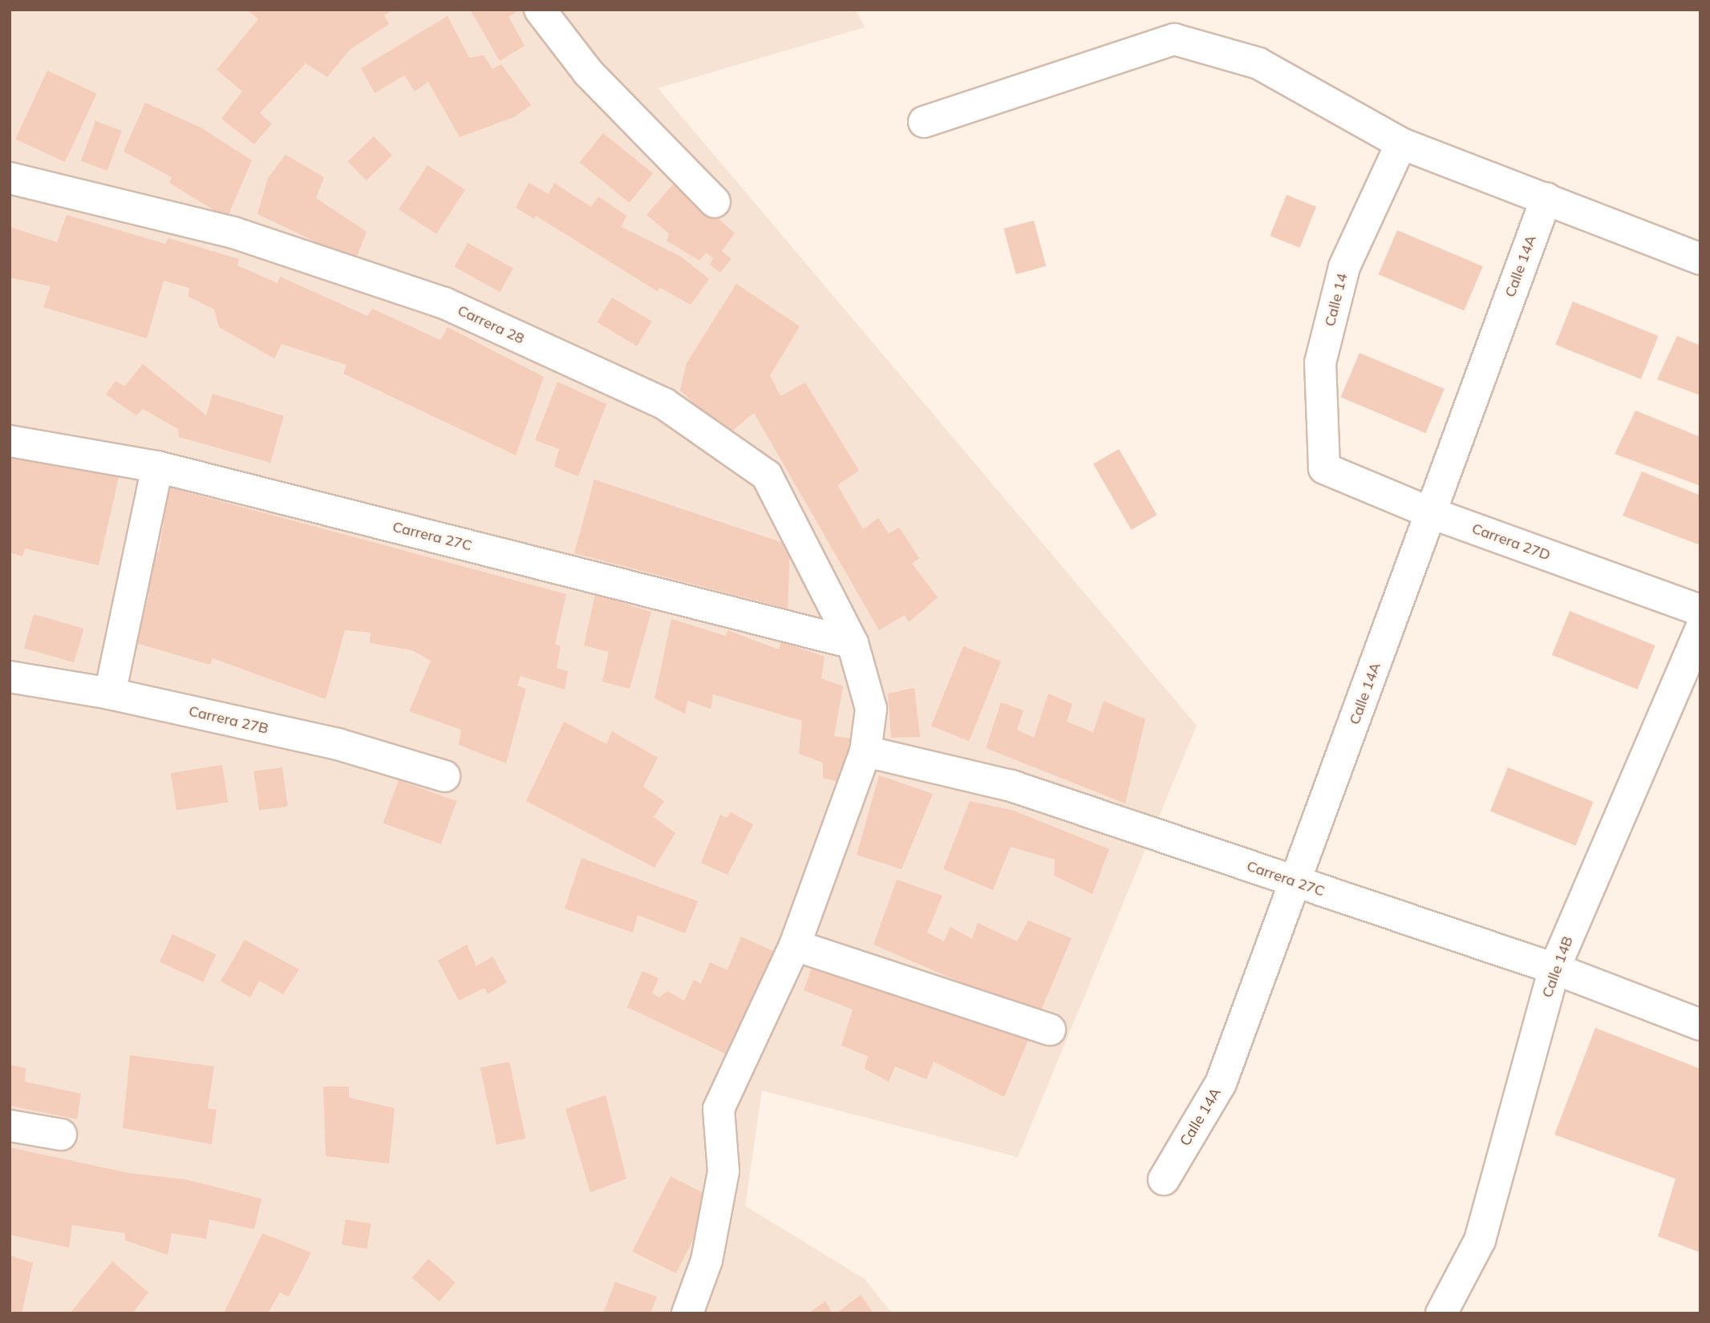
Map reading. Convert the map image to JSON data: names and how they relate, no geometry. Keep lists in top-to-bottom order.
{
  "streets": {
    "street": [
      "Calle 14A",
      "Calle 14",
      "Carrera 28",
      "Carrera 27C",
      "Carrera 27D",
      "Carrera 27B",
      "Calle 14B"
    ]
  },
  "crossings": [
    ["Calle 14A", "Carrera 27C"],
    ["Calle 14A", "Carrera 27D"],
    ["Calle 14", "Carrera 27D"],
    ["Carrera 28", "Carrera 27C"],
    ["Carrera 27C", "Calle 14B"]
  ]
}
